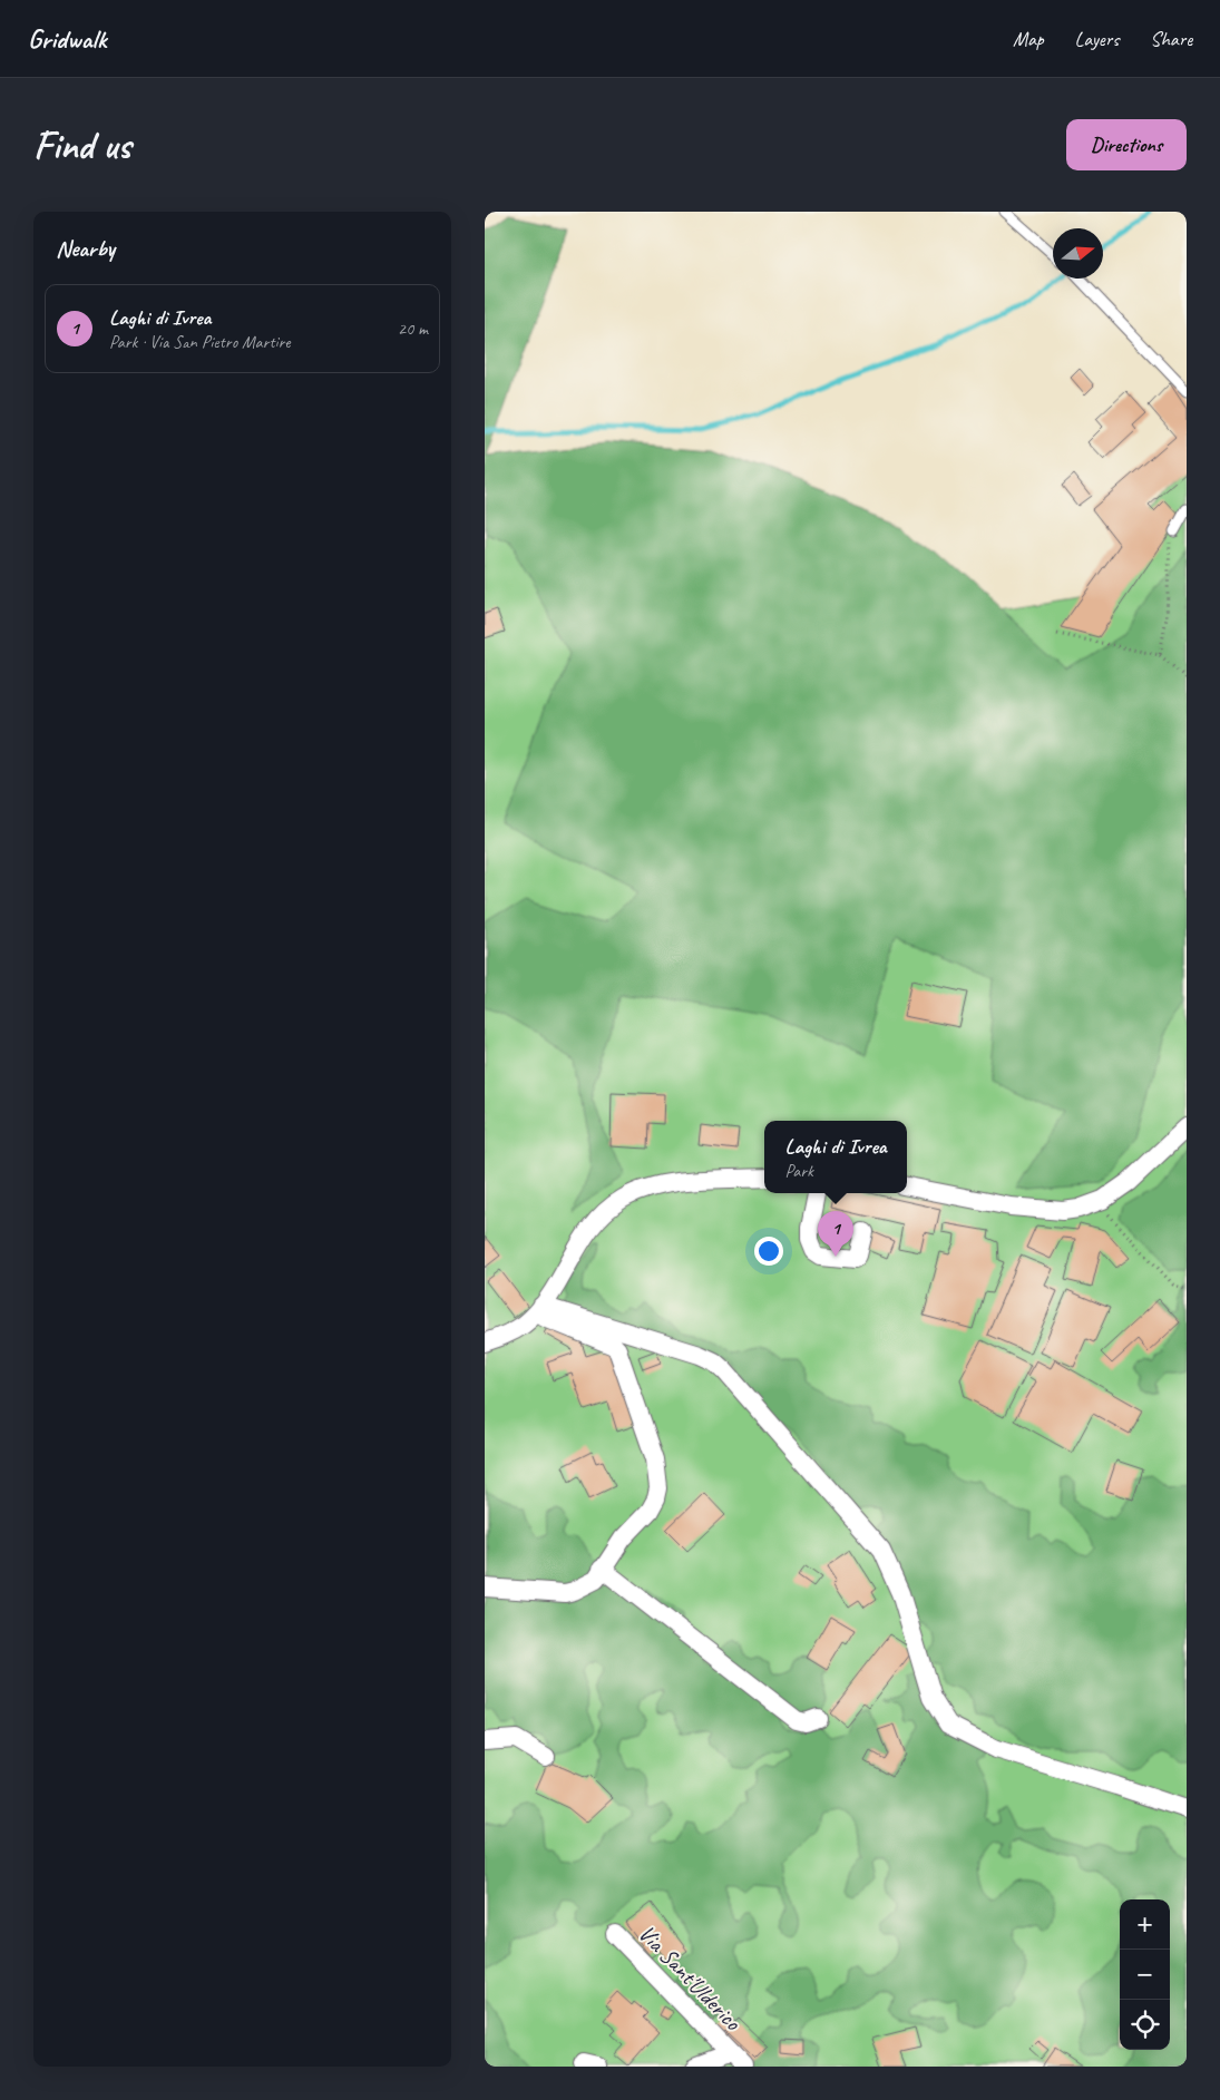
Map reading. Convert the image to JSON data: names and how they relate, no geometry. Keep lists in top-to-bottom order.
{
  "streets": {
    "street": ["Via Sant'Ulderico"]
  },
  "north": "right",
  "page": {
    "header": "Gridwalk",
    "nav": ["Map", "Layers", "Share"],
    "buttons": "Directions",
    "title": "Find us",
    "heading": "Nearby",
    "list": [
      {
        "mark": "1",
        "name": "Laghi di Ivrea",
        "note": "Park · Via San Pietro Martire",
        "value": "20 m"
      }
    ],
    "popup": ["Laghi di Ivrea", "Park"],
    "pins": "1",
    "map_buttons": ["+", "−"]
  }
}
